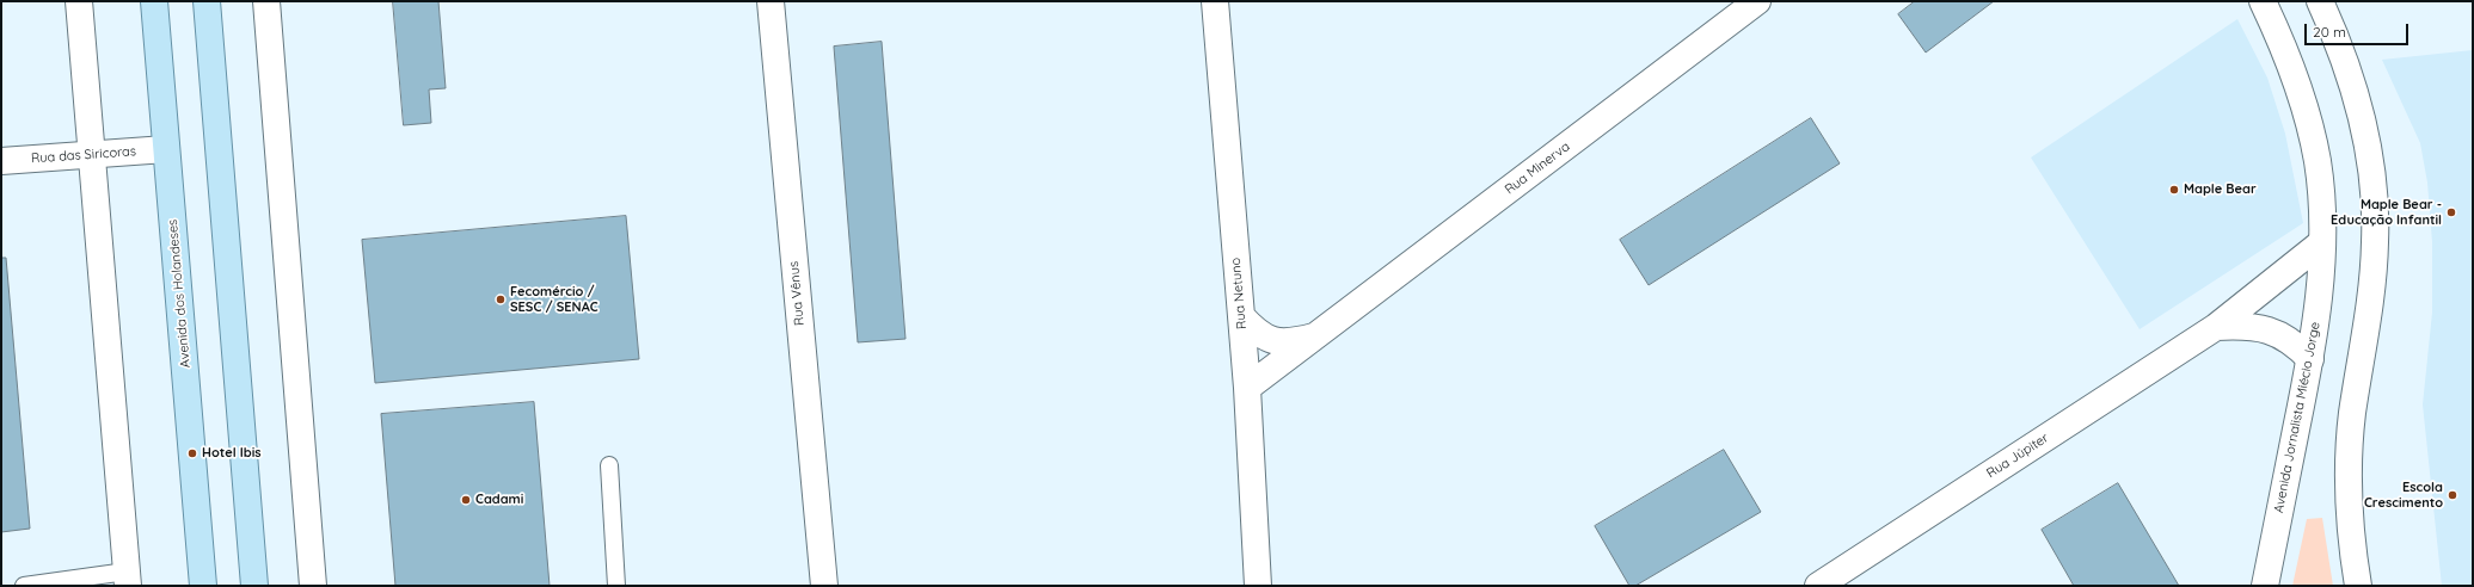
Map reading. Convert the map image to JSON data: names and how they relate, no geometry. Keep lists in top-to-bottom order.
{
  "streets": {
    "main road": ["Avenida dos Holandeses"],
    "street": [
      "Rua das Siricoras",
      "Rua Minerva",
      "Rua Vênus",
      "Rua Netuno",
      "Avenida Jornalista Miécio Jorge",
      "Rua Júpiter"
    ]
  },
  "crossings": [
    ["Rua das Siricoras", "Avenida dos Holandeses"],
    ["Rua Minerva", "Rua Netuno"],
    ["Avenida Jornalista Miécio Jorge", "Rua Júpiter"]
  ],
  "places": [
    "Maple Bear",
    "Maple Bear - Educação Infantil",
    "Fecomércio / SESC / SENAC",
    "Hotel Ibis",
    "Escola Crescimento",
    "Cadami"
  ],
  "scale_bar": "20 m"
}
